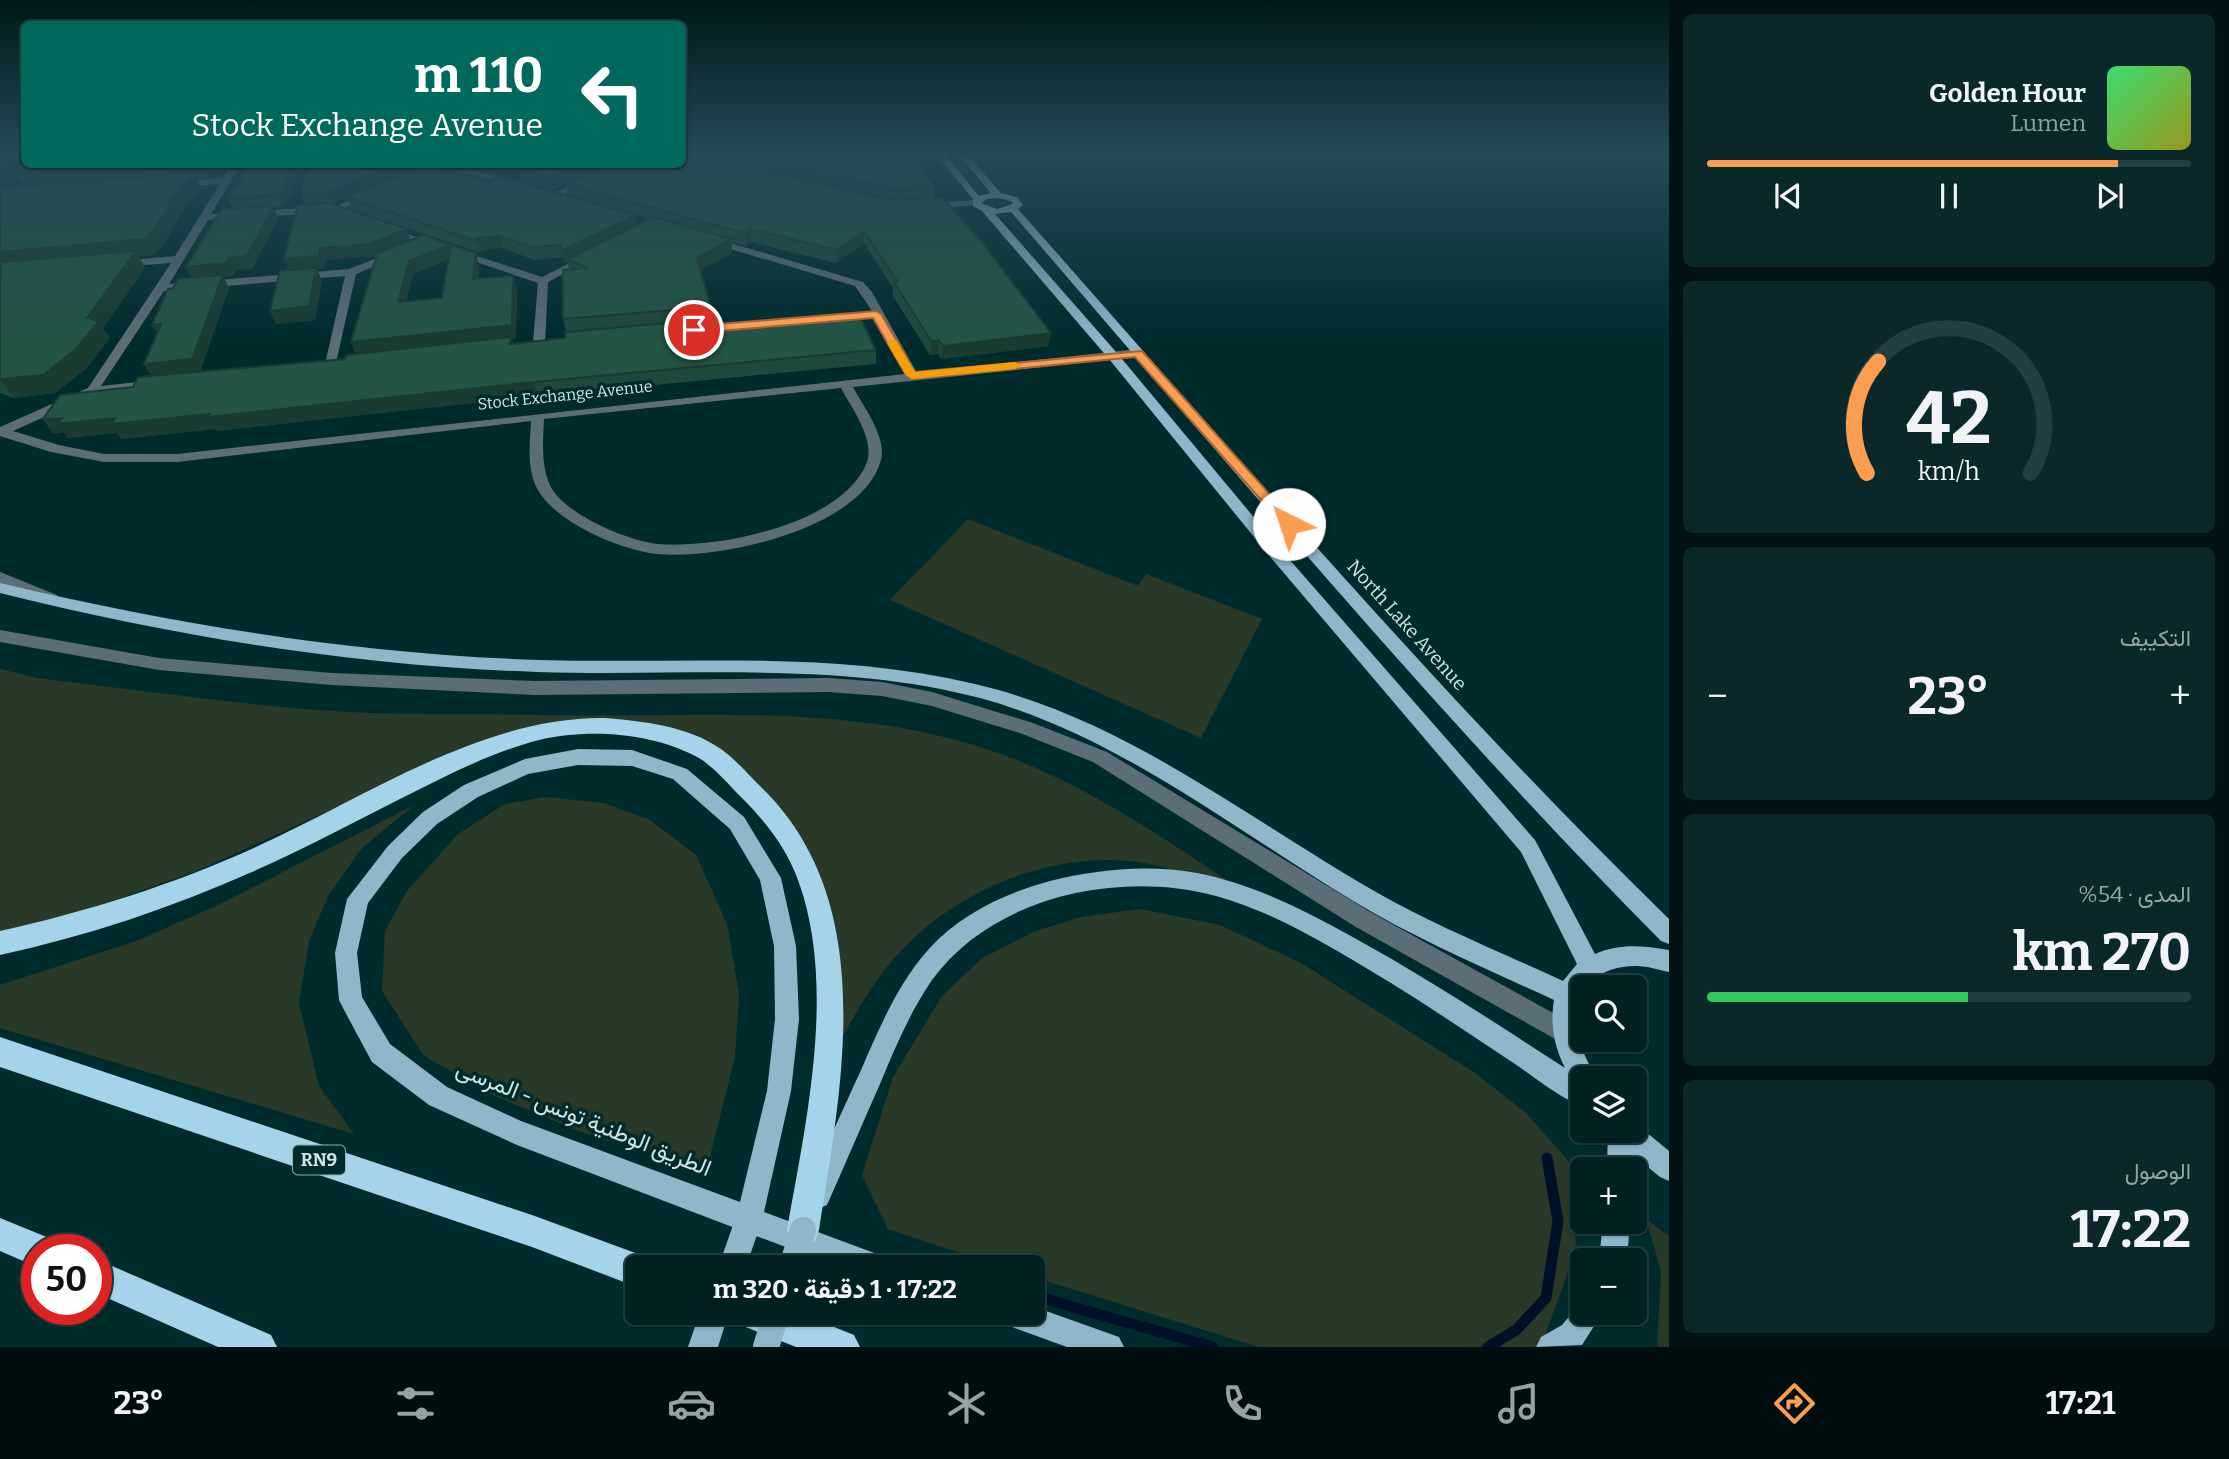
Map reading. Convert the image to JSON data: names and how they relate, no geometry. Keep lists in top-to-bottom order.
{
  "streets": {
    "highway": ["RN9"],
    "main road": ["North Lake Avenue", "الطريق الوطنية تونس - المرسى"],
    "street": ["Stock Exchange Avenue"]
  },
  "crossings": [
    ["Stock Exchange Avenue", "North Lake Avenue"]
  ],
  "page": {
    "turn": ["110 m", "Stock Exchange Avenue"],
    "song": ["Golden Hour", "Lumen"],
    "tile": [
      "التكييف",
      ["المدى · 54%", "270 km"],
      ["الوصول", "17:22"]
    ],
    "heat": ["−", "23°", "+"],
    "map_buttons": ["+", "−"],
    "limit": "50",
    "trip": "17:22 · 1 دقيقة · 320 m",
    "tabs": ["17:21", "23°"],
    "gauge": ["42", "km/h"]
  }
}
